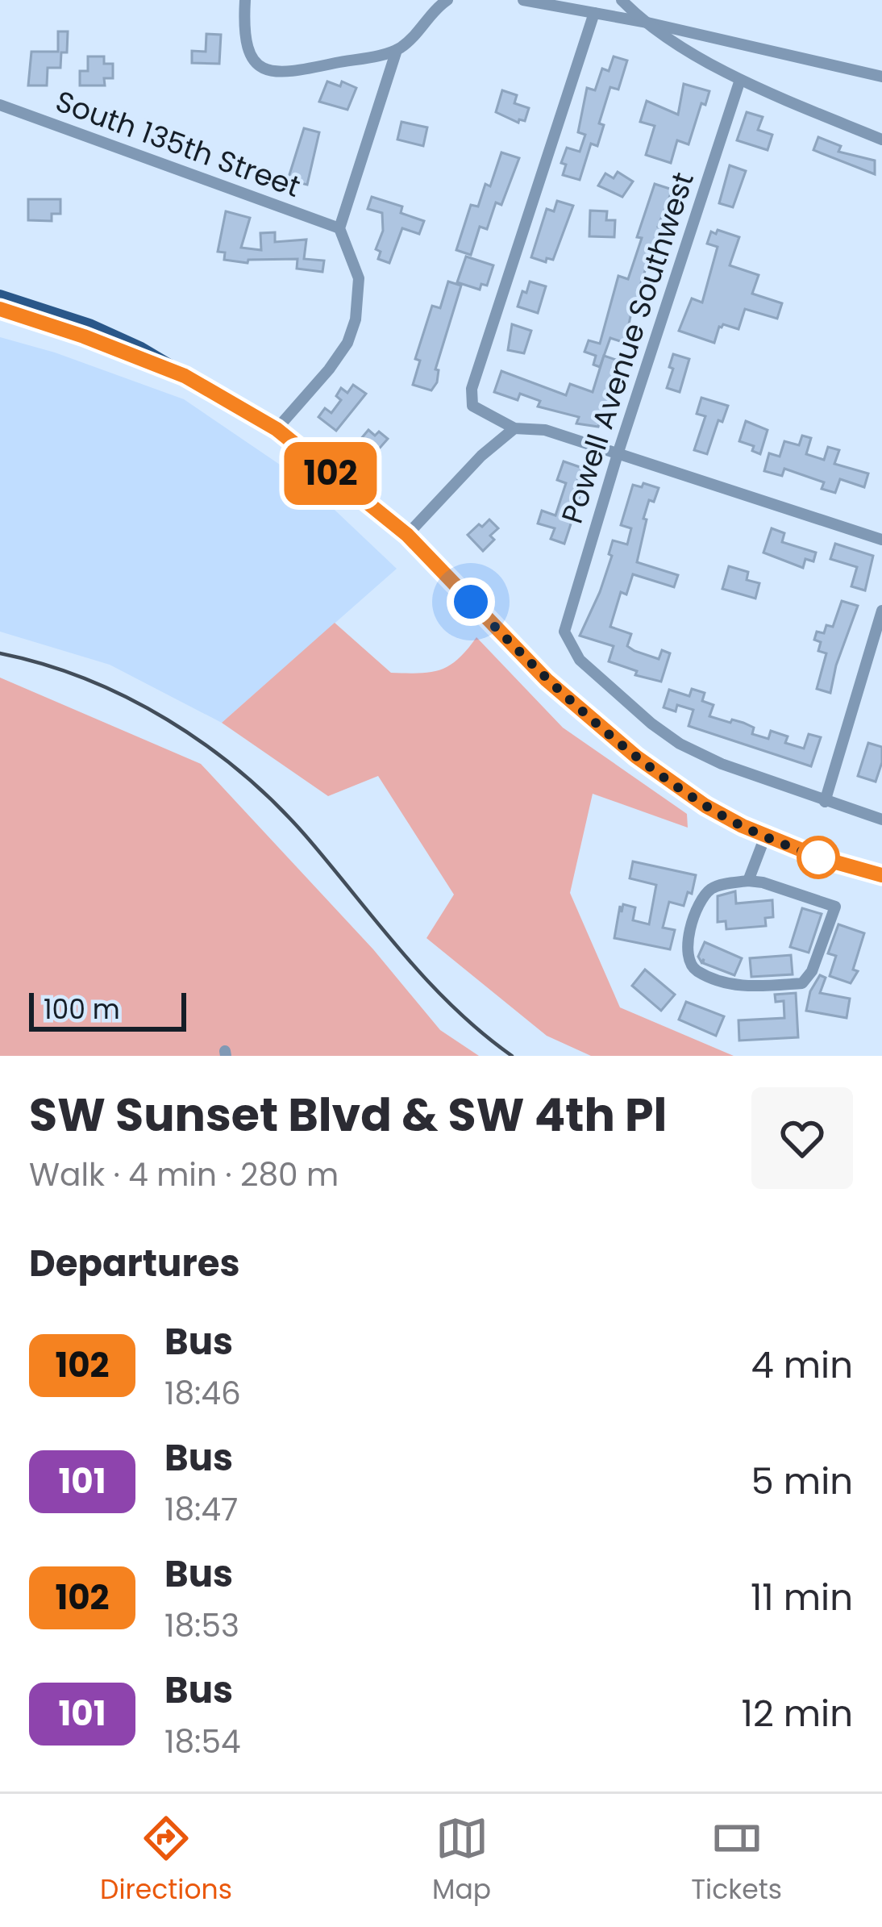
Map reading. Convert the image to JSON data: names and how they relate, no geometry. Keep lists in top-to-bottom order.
{
  "streets": {
    "street": ["South 135th Street", "Powell Avenue Southwest"]
  },
  "lines": ["bus line 102"],
  "scale_bar": "100 m",
  "page": {
    "on_map": "102",
    "scale": "100 m",
    "heading": [
      ["SW Sunset Blvd & SW 4th Pl", "Walk · 4 min · 280 m"],
      "Departures"
    ],
    "list": [
      {
        "mark": "102",
        "name": "Bus",
        "note": "18:46",
        "value": "4 min"
      },
      {
        "mark": "101",
        "name": "Bus",
        "note": "18:47",
        "value": "5 min"
      },
      {
        "mark": "102",
        "name": "Bus",
        "note": "18:53",
        "value": "11 min"
      },
      {
        "mark": "101",
        "name": "Bus",
        "note": "18:54",
        "value": "12 min"
      }
    ],
    "tabs": ["Directions", "Map", "Tickets"]
  }
}
